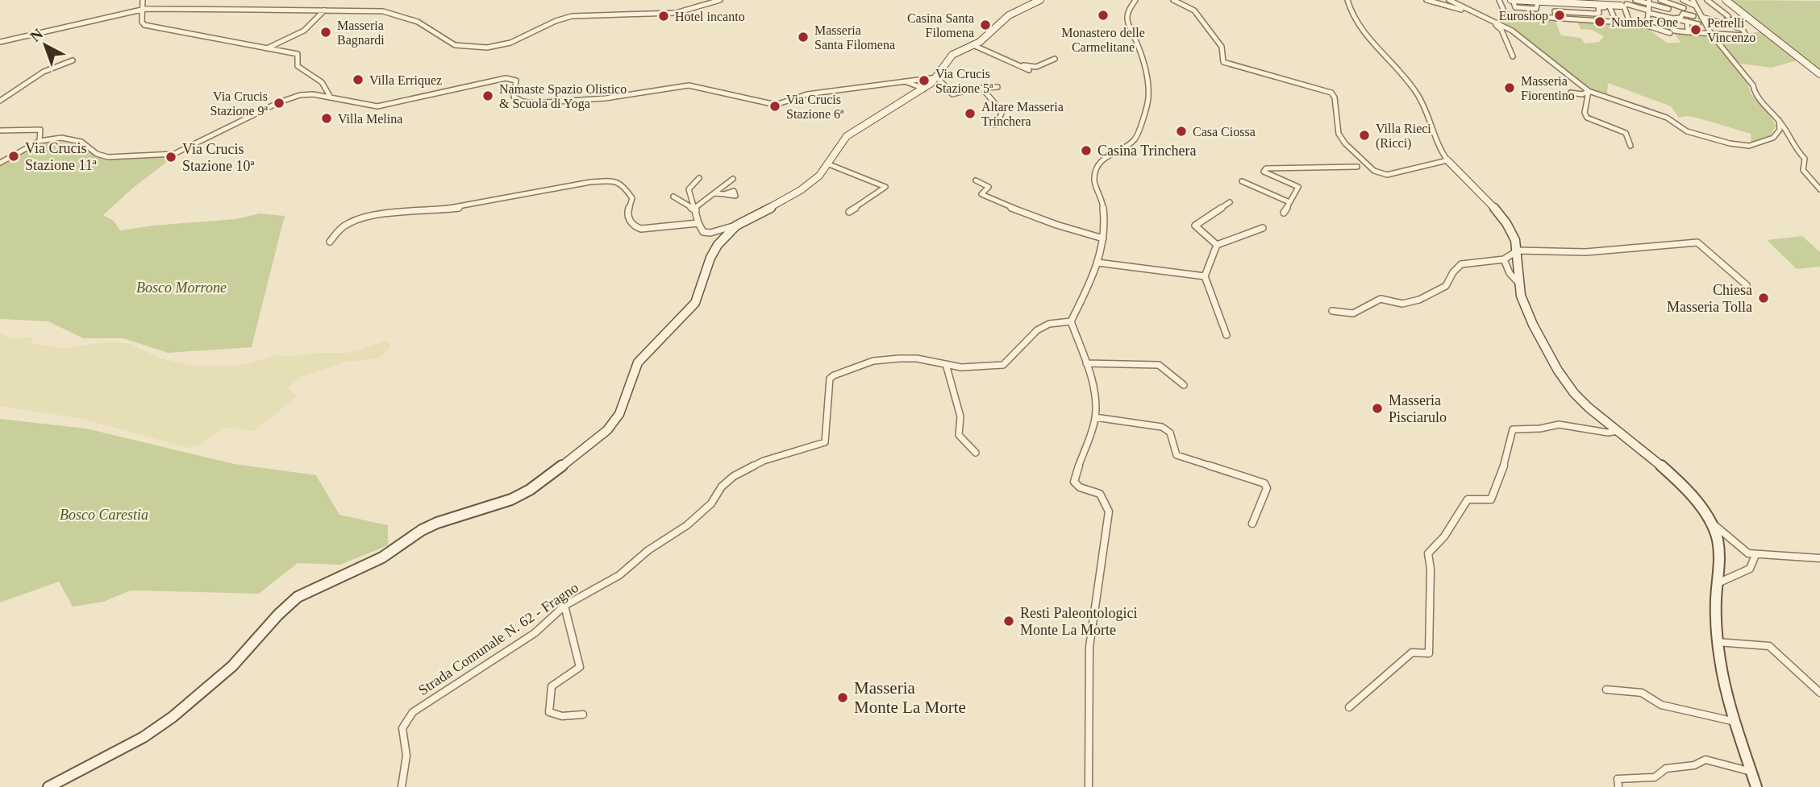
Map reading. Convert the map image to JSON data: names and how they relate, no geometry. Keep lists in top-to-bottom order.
{
  "streets": {
    "street": ["Strada Comunale N. 62 - Fragno"]
  },
  "parks": ["Bosco Morrone", "Bosco Carestia"],
  "places": [
    "Monastero delle Carmelitane",
    "Euroshop",
    "Hotel incanto",
    "Number One",
    "Casina Santa Filomena",
    "Petrelli Vincenzo",
    "Masseria Bagnardi",
    "Masseria Santa Filomena",
    "Villa Erriquez",
    "Via Crucis Stazione 5ª",
    "Masseria Fiorentino",
    "Namaste Spazio Olistico & Scuola di Yoga",
    "Via Crucis Stazione 9ª",
    "Via Crucis Stazione 6ª",
    "Altare Masseria Trinchera",
    "Villa Melina",
    "Casa Ciossa",
    "Villa Rieci (Ricci)",
    "Casina Trinchera",
    "Via Crucis Stazione 11ª",
    "Via Crucis Stazione 10ª",
    "Chiesa Masseria Tolla",
    "Masseria Pisciarulo",
    "Resti Paleontologici Monte La Morte",
    "Masseria Monte La Morte"
  ],
  "north": "top left"
}
